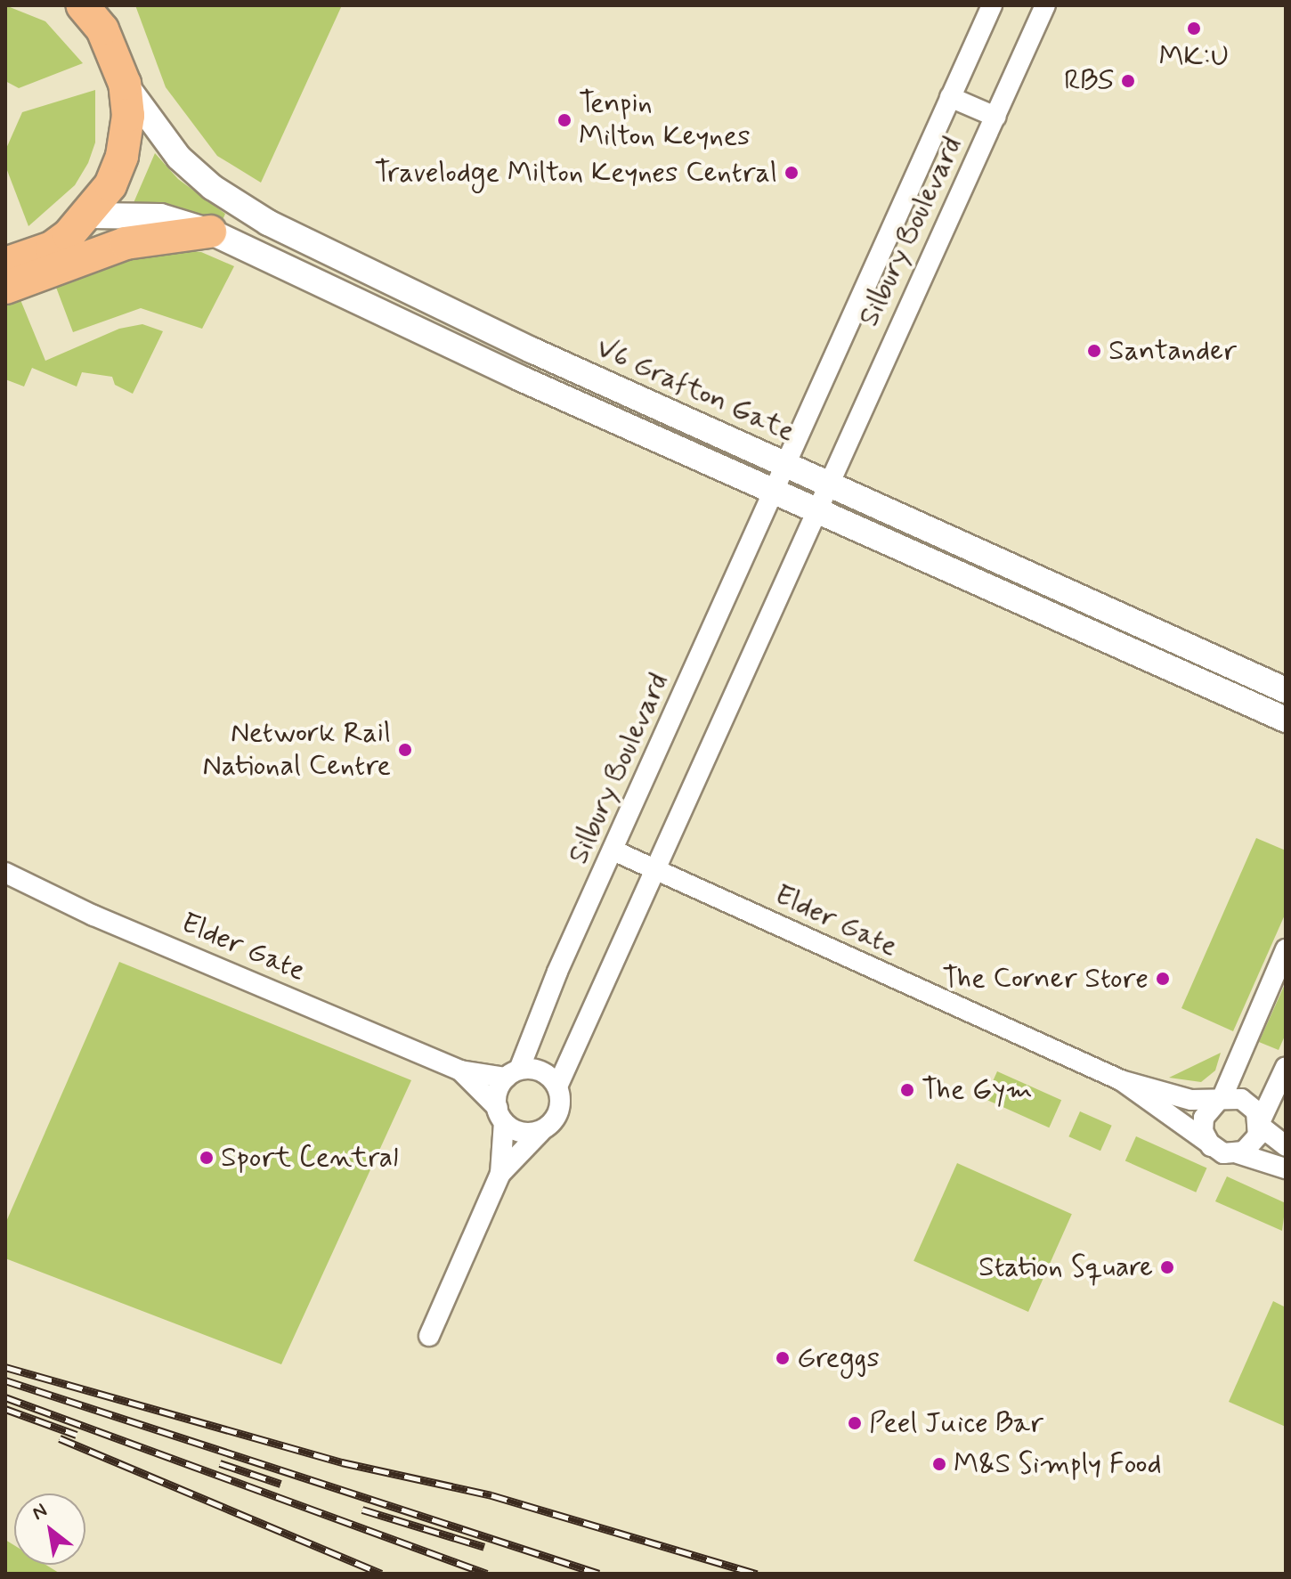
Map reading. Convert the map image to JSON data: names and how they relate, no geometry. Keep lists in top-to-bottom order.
{
  "streets": {
    "street": ["Silbury Boulevard", "V6 Grafton Gate", "Elder Gate"]
  },
  "crossings": [
    ["Silbury Boulevard", "V6 Grafton Gate"],
    ["Silbury Boulevard", "Elder Gate"]
  ],
  "places": [
    "MK:U",
    "RBS",
    "Tenpin Milton Keynes",
    "Travelodge Milton Keynes Central",
    "Santander",
    "Network Rail National Centre",
    "The Corner Store",
    "The Gym",
    "Sport Central",
    "Station Square",
    "Greggs",
    "Peel Juice Bar",
    "M&S Simply Food"
  ],
  "north": "top left"
}
